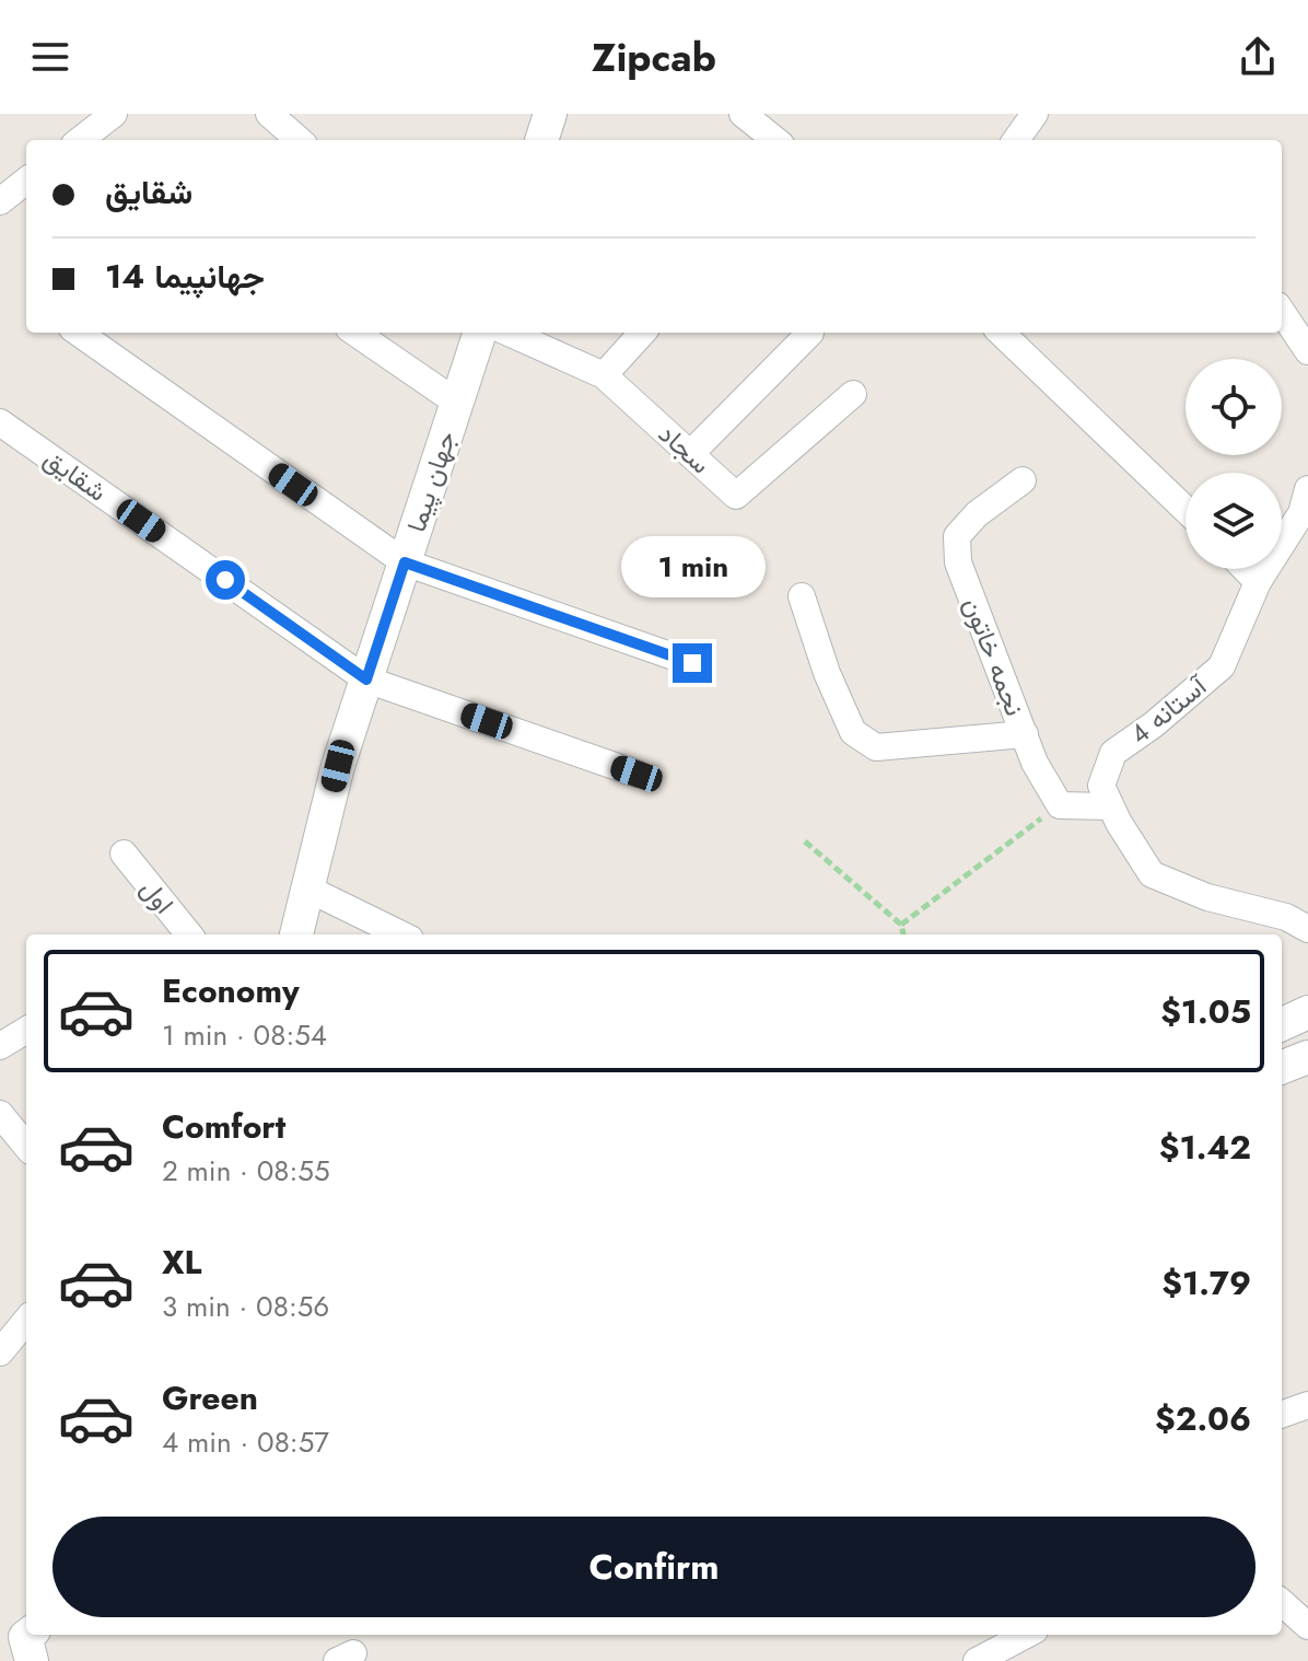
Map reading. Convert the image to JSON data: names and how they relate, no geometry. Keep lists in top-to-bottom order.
{
  "streets": {
    "street": [
      "سجاد",
      "شقایق",
      "جهان پیما",
      "نجمه خاتون",
      "آستانه 4",
      "اول"
    ]
  },
  "crossings": [
    ["شقایق", "جهان پیما"]
  ],
  "page": {
    "header": "Zipcab",
    "banner": ["شقایق", "جهانپیما 14"],
    "bubble": "1 min",
    "list": [
      {
        "name": "Economy",
        "note": "1 min · 08:54",
        "value": "$1.05"
      },
      {
        "name": "Comfort",
        "note": "2 min · 08:55",
        "value": "$1.42"
      },
      {
        "name": "XL",
        "note": "3 min · 08:56",
        "value": "$1.79"
      },
      {
        "name": "Green",
        "note": "4 min · 08:57",
        "value": "$2.06"
      }
    ],
    "buttons": "Confirm"
  }
}
